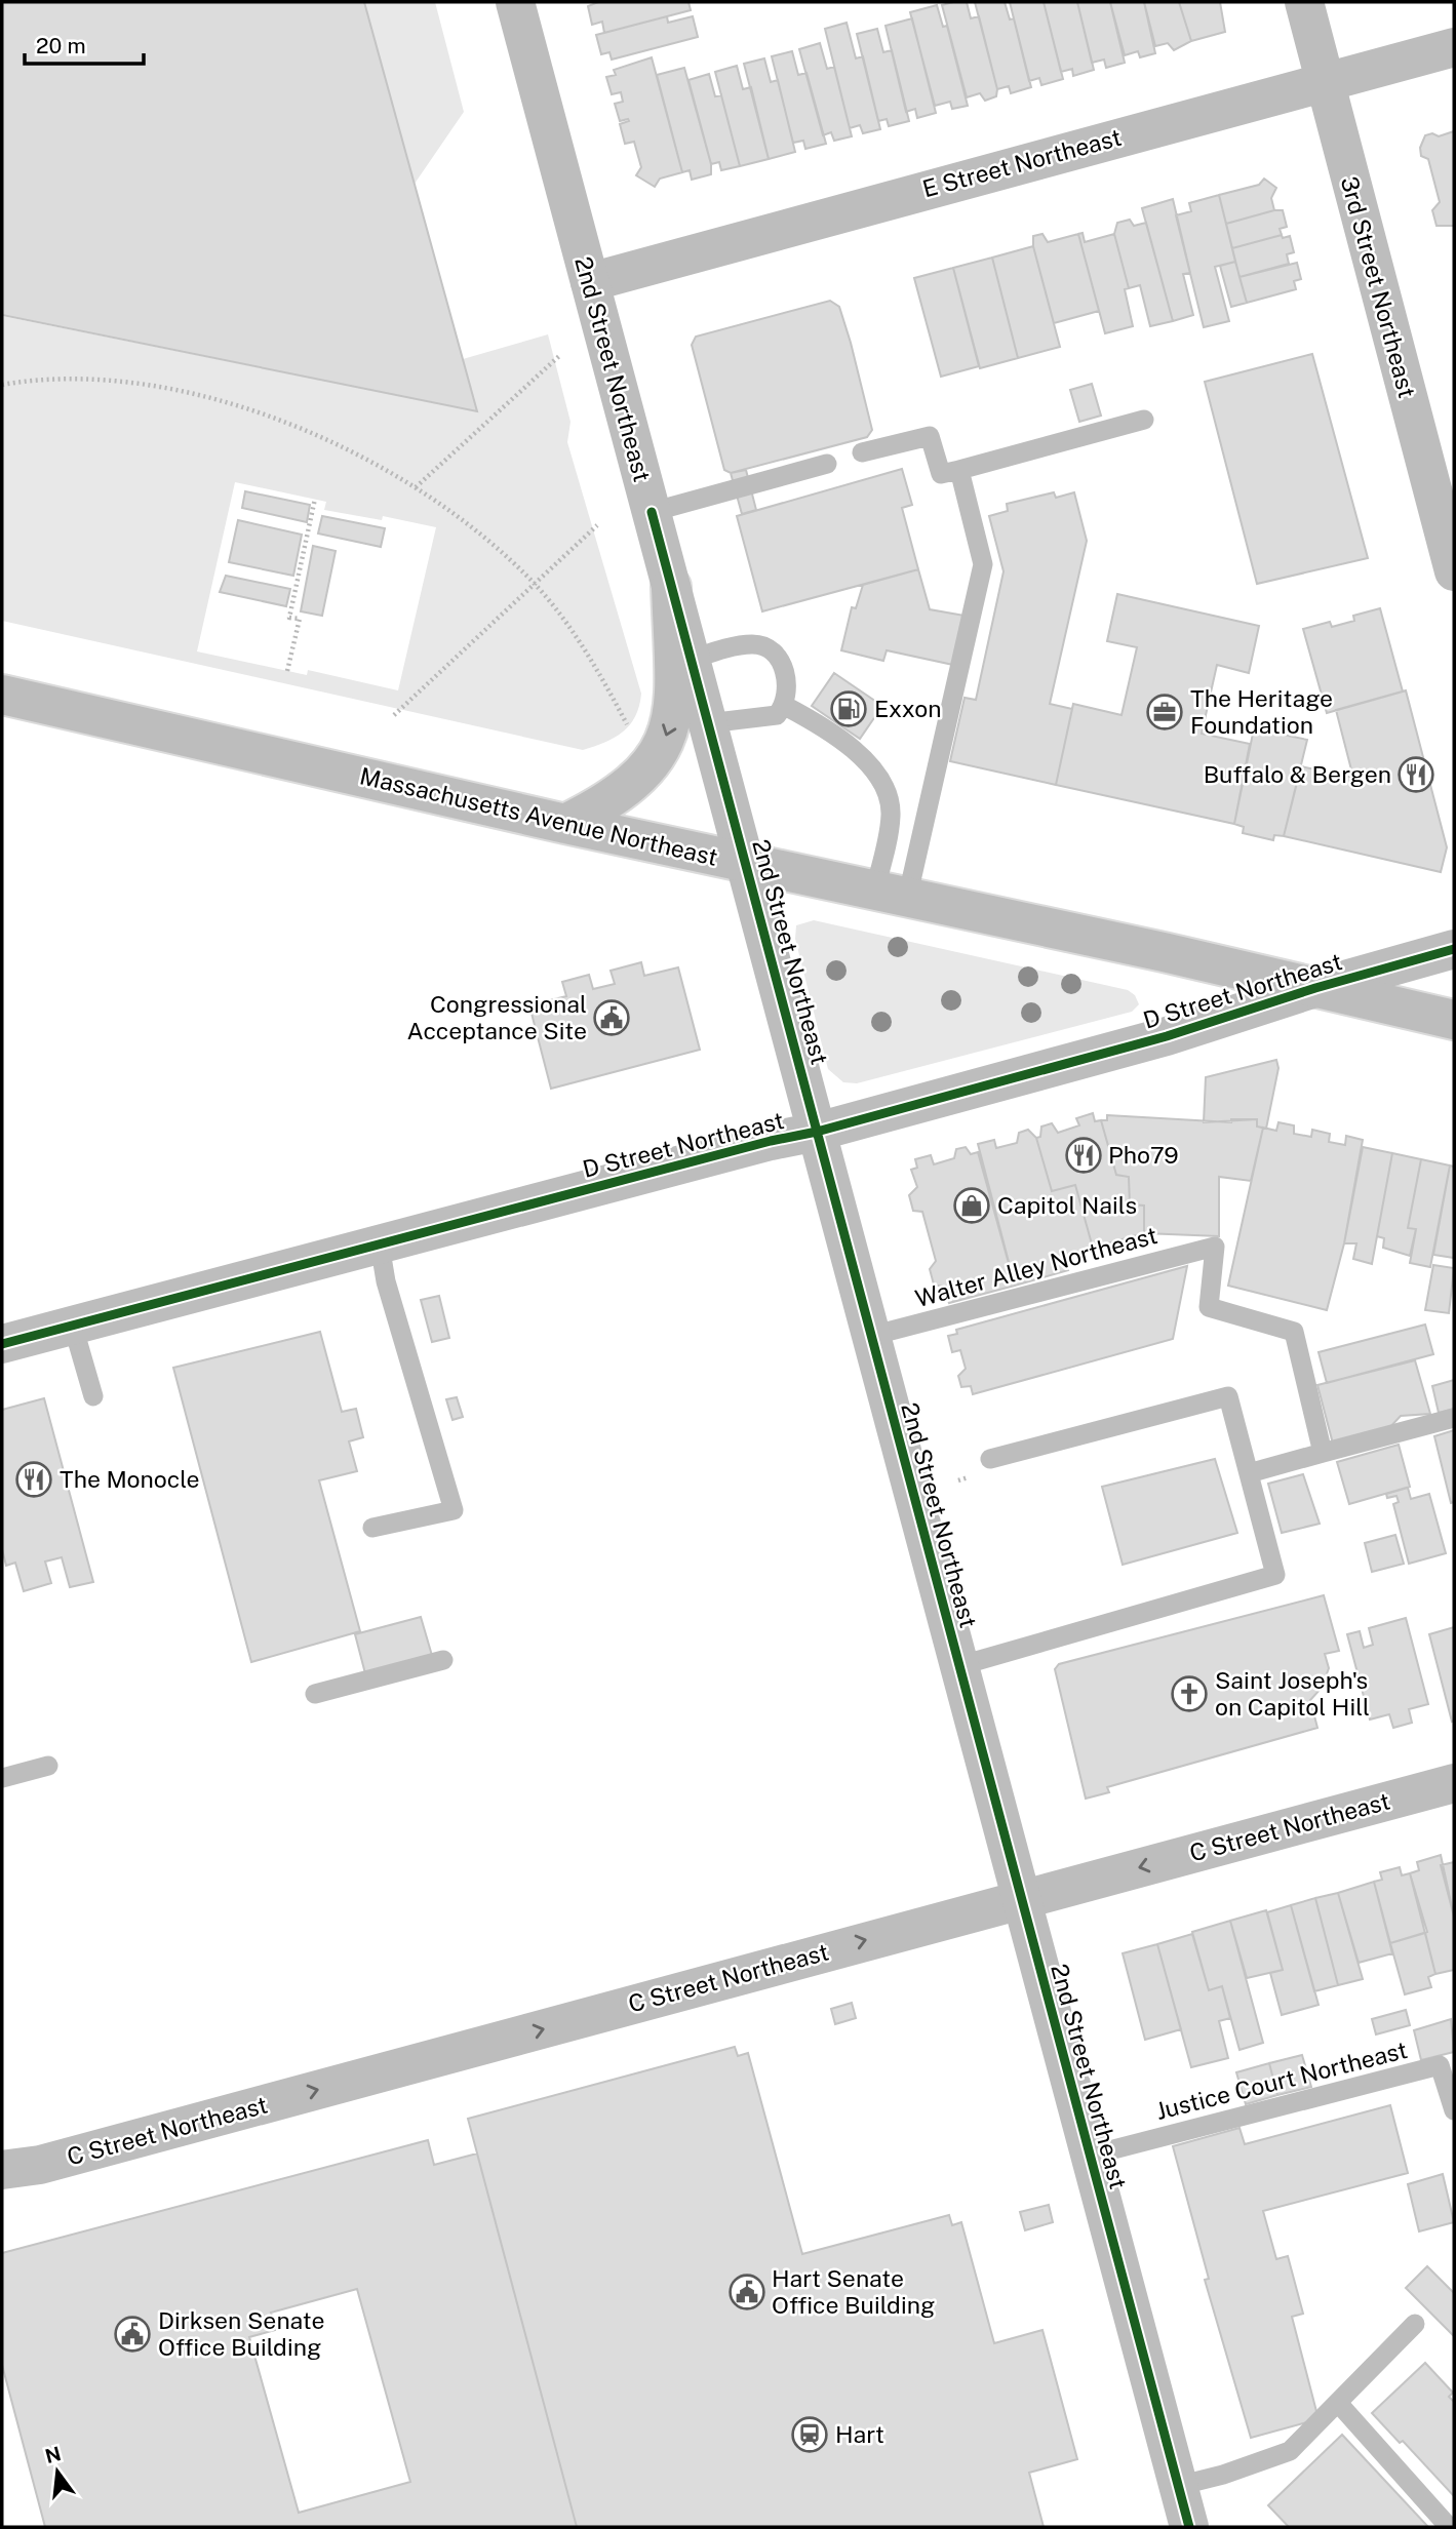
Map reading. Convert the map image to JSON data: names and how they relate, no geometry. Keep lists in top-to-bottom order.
{
  "streets": {
    "street": [
      "E Street Northeast",
      "3rd Street Northeast",
      "2nd Street Northeast",
      "Massachusetts Avenue Northeast",
      "D Street Northeast",
      "C Street Northeast"
    ],
    "lane": ["Walter Alley Northeast", "Justice Court Northeast"]
  },
  "crossings": [
    ["E Street Northeast", "3rd Street Northeast"],
    ["E Street Northeast", "2nd Street Northeast"],
    ["2nd Street Northeast", "Massachusetts Avenue Northeast"],
    ["2nd Street Northeast", "D Street Northeast"],
    ["2nd Street Northeast", "Walter Alley Northeast"],
    ["2nd Street Northeast", "C Street Northeast"],
    ["2nd Street Northeast", "Justice Court Northeast"],
    ["Massachusetts Avenue Northeast", "D Street Northeast"]
  ],
  "places": {
    "fuel station": ["Exxon"],
    "office": ["The Heritage Foundation"],
    "restaurant": ["Buffalo & Bergen", "Pho79", "The Monocle"],
    "public building": ["Congressional Acceptance Site", "Hart Senate Office Building", "Dirksen Senate Office Building"],
    "shop": ["Capitol Nails"],
    "church": ["Saint Joseph's on Capitol Hill"],
    "station": ["Hart"]
  },
  "scale_bar": "20 m",
  "north": "top"
}
